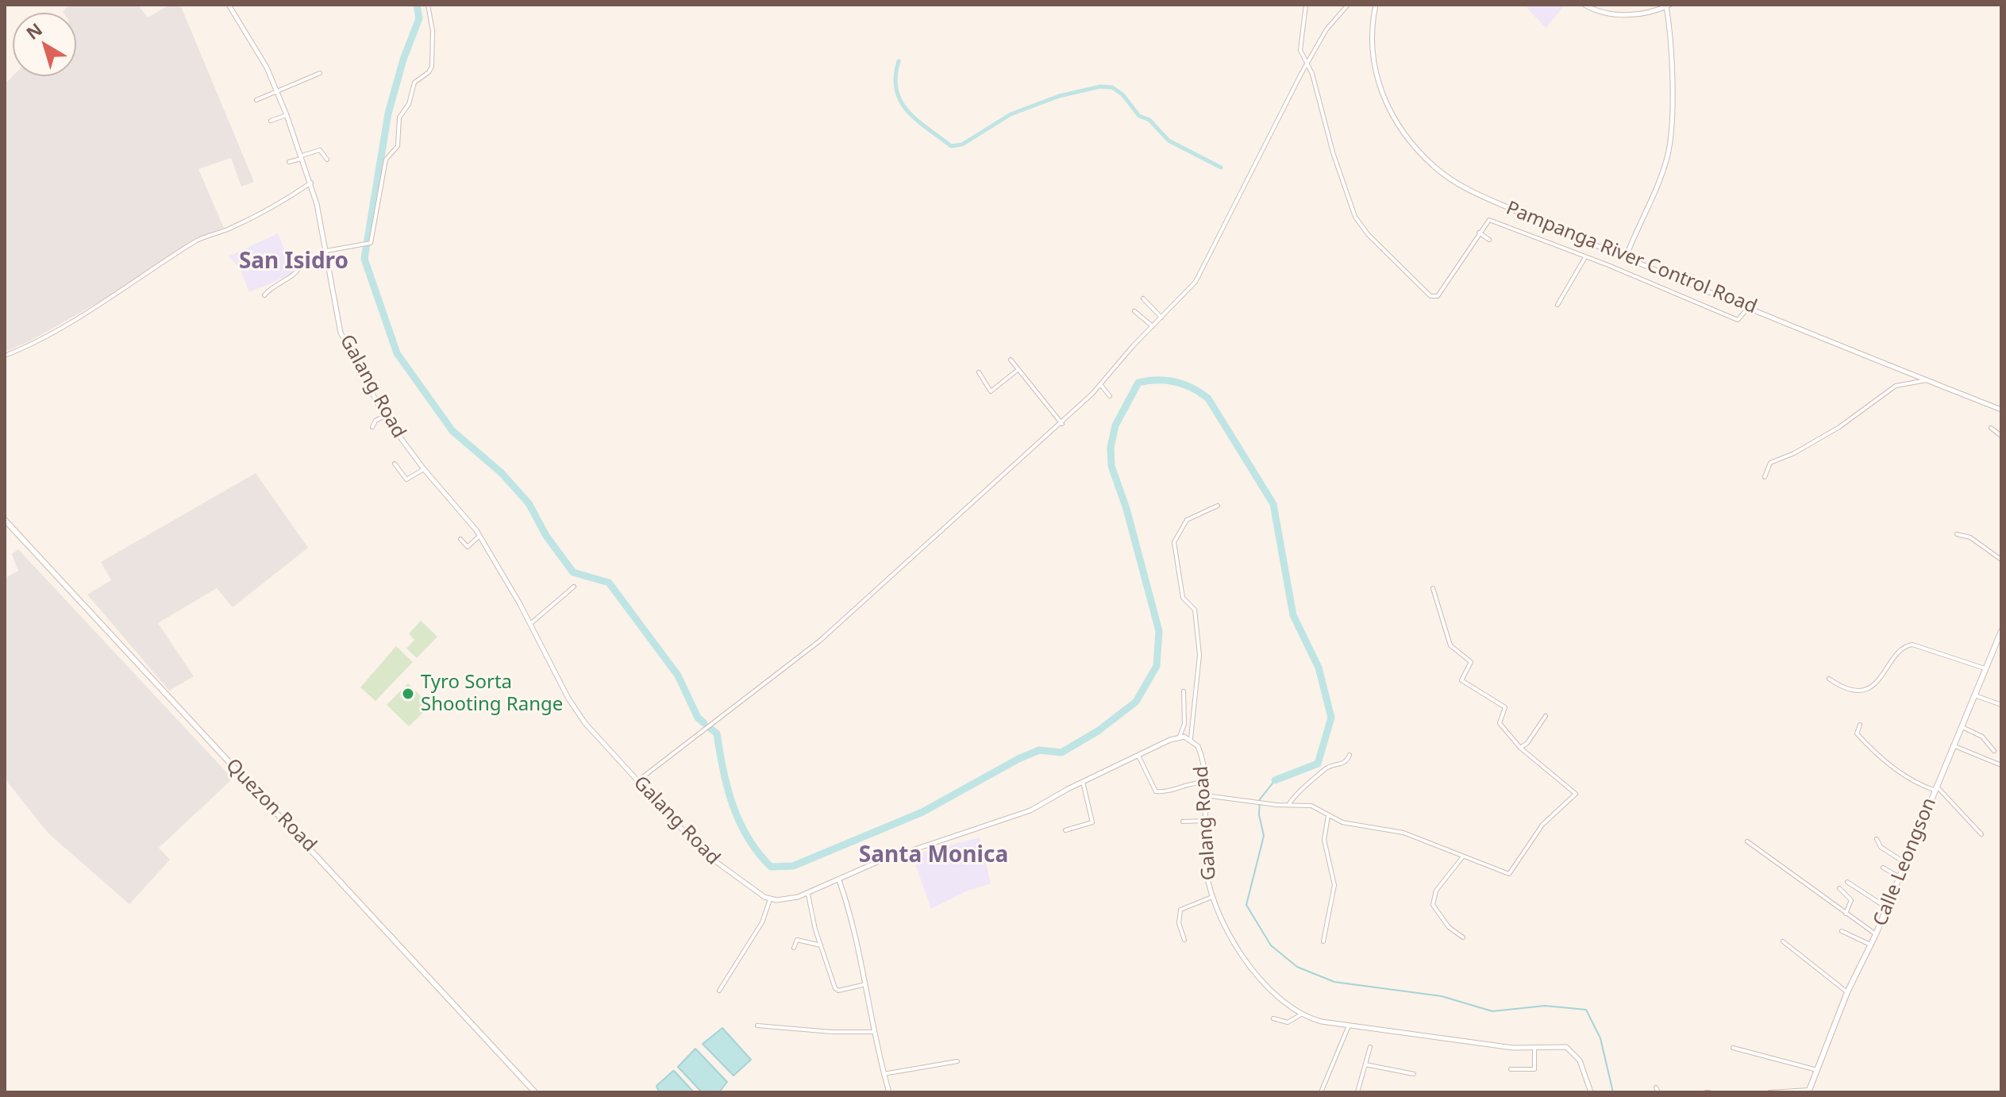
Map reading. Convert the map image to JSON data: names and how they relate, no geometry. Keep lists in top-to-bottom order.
{
  "streets": {
    "main road": ["Quezon Road", "Calle Leongson"],
    "street": ["Pampanga River Control Road", "Galang Road"]
  },
  "districts": ["San Isidro", "Santa Monica"],
  "places": ["Tyro Sorta Shooting Range"],
  "north": "top left"
}
